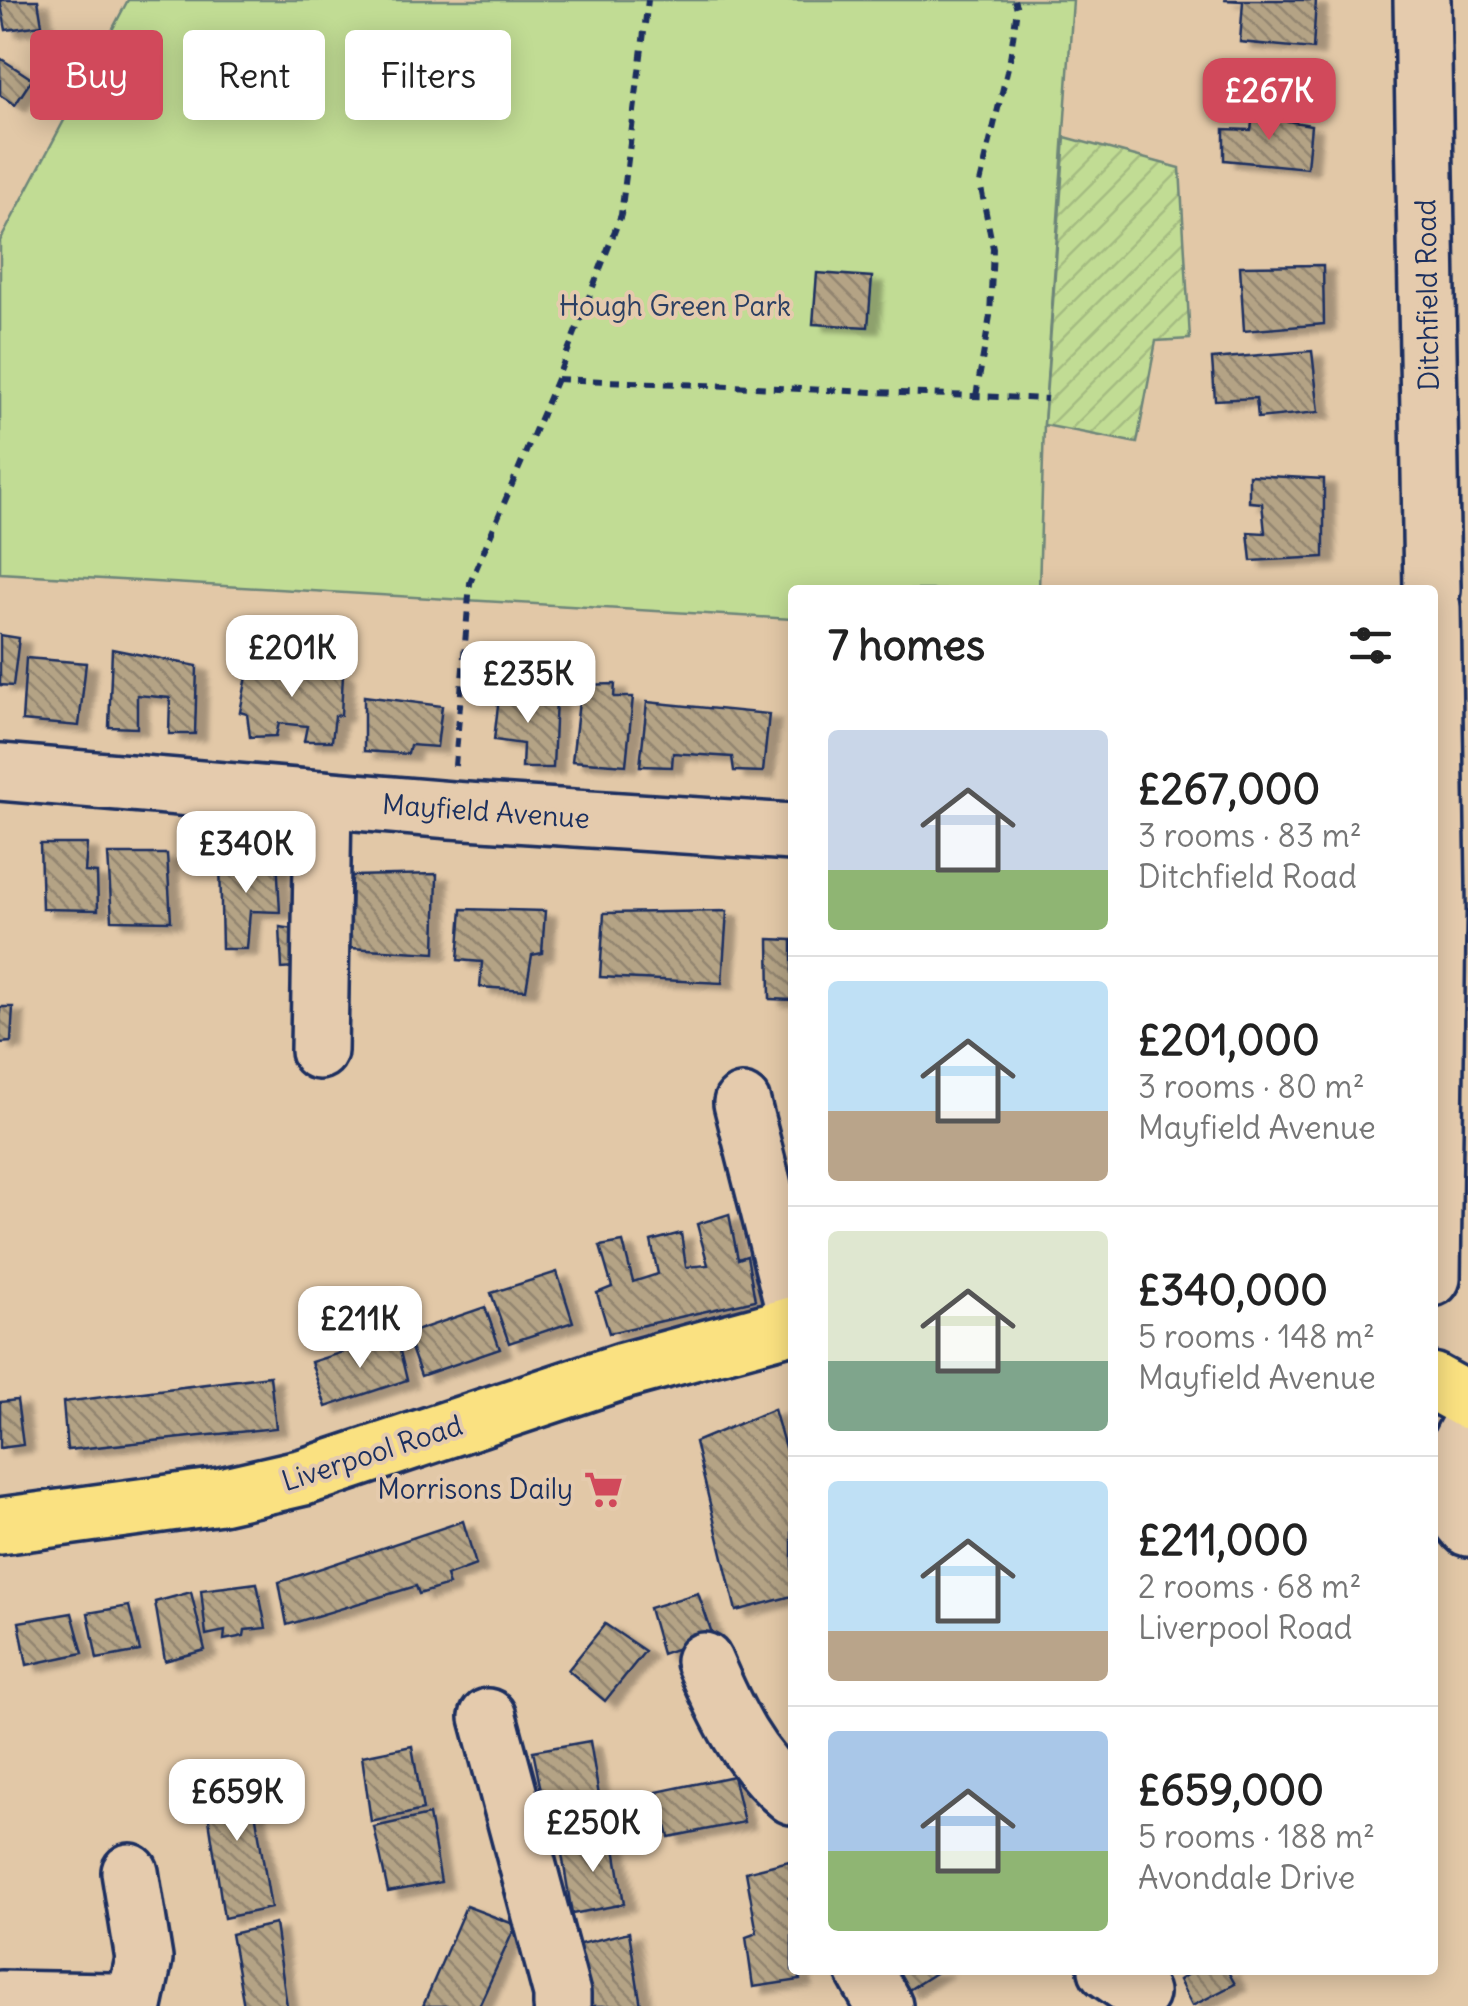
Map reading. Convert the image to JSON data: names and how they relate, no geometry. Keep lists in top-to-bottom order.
{
  "streets": {
    "main road": ["Liverpool Road"],
    "street": ["Ditchfield Road", "Mayfield Avenue"]
  },
  "parks": ["Hough Green Park"],
  "places": {
    "supermarket": ["Morrisons Daily"]
  },
  "page": {
    "chip": ["Buy", "Rent", "Filters"],
    "price": [
      "£267K",
      "£201K",
      "£235K",
      "£340K",
      "£211K",
      "£659K",
      "£250K"
    ],
    "heading": "7 homes",
    "list": [
      {
        "name": "£267,000",
        "note": "3 rooms · 83 m² · Ditchfield Road"
      },
      {
        "name": "£201,000",
        "note": "3 rooms · 80 m² · Mayfield Avenue"
      },
      {
        "name": "£340,000",
        "note": "5 rooms · 148 m² · Mayfield Avenue"
      },
      {
        "name": "£211,000",
        "note": "2 rooms · 68 m² · Liverpool Road"
      },
      {
        "name": "£659,000",
        "note": "5 rooms · 188 m² · Avondale Drive"
      }
    ]
  }
}
